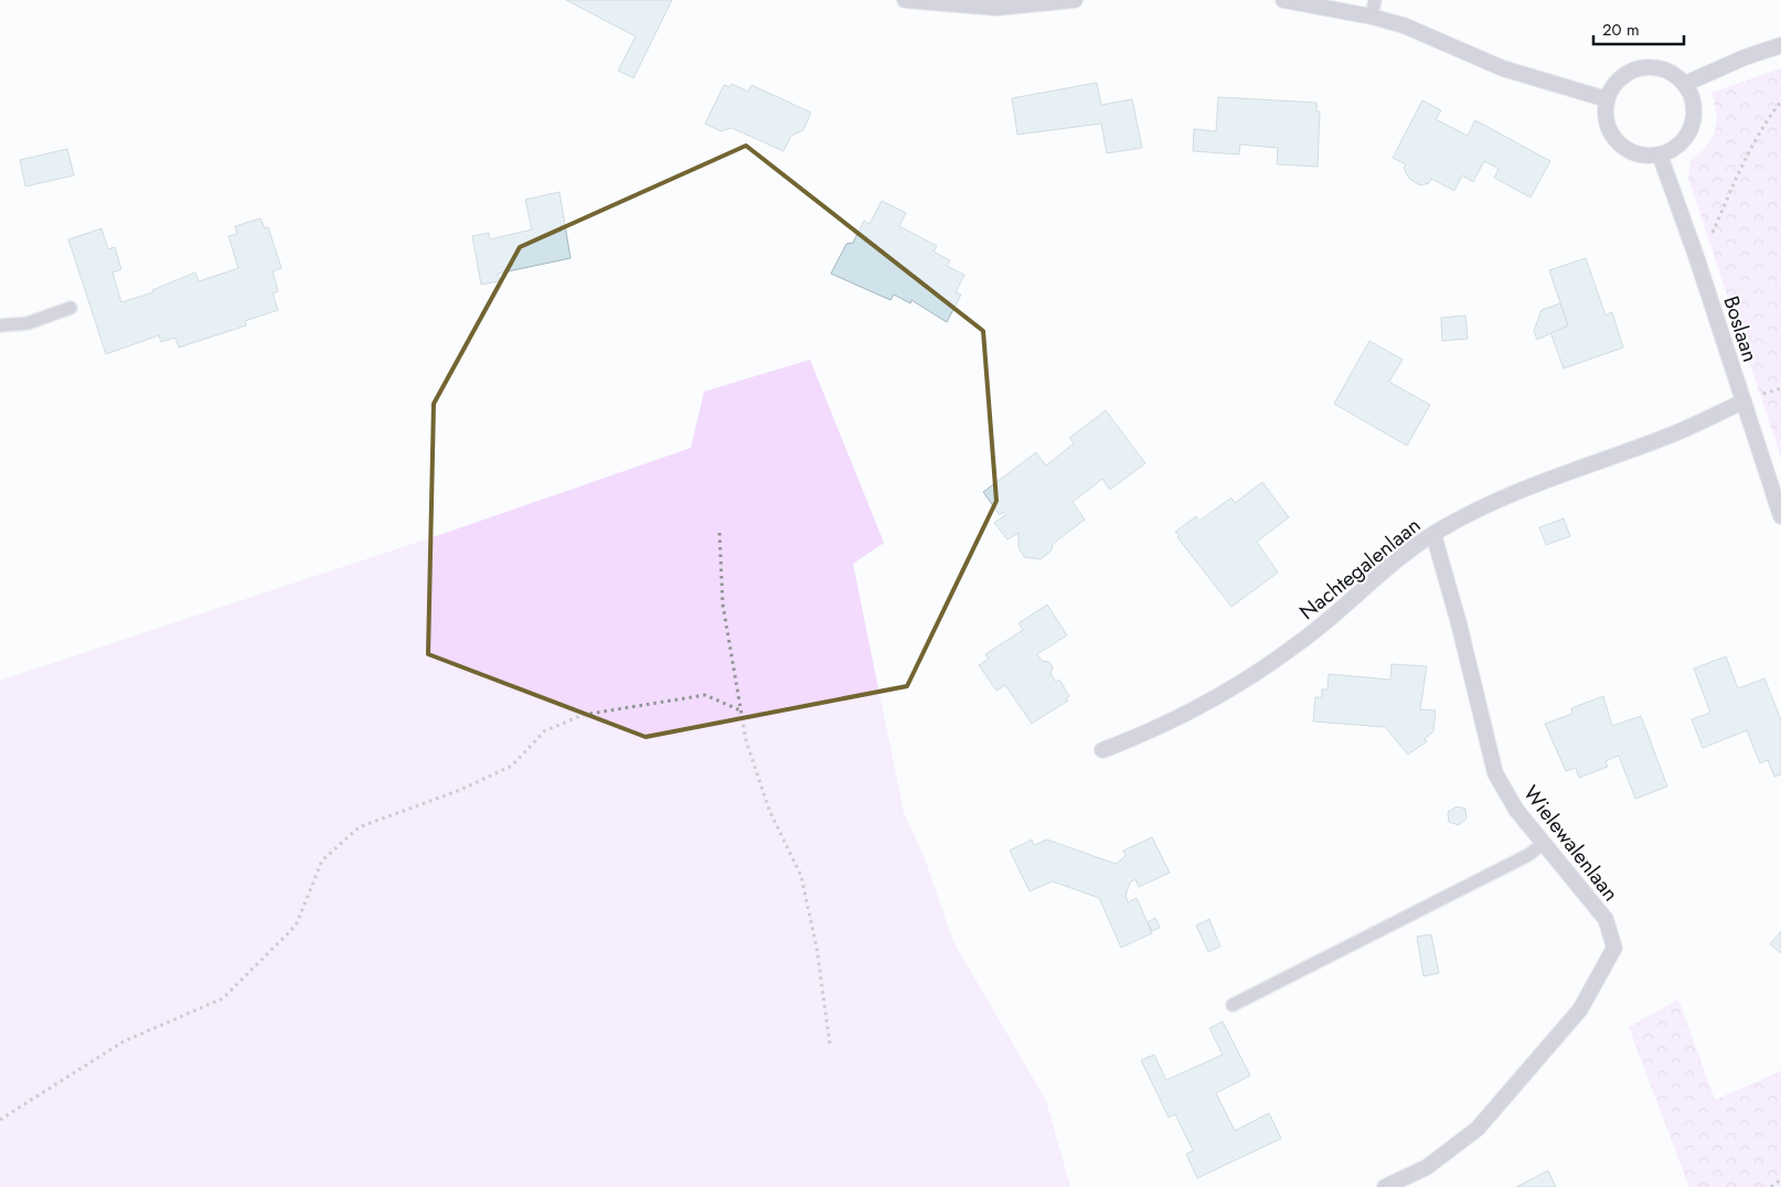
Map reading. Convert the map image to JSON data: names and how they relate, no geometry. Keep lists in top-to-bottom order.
{
  "streets": {
    "street": ["Boslaan", "Nachtegalenlaan", "Wielewalenlaan"]
  },
  "crossings": [
    ["Boslaan", "Nachtegalenlaan"],
    ["Nachtegalenlaan", "Wielewalenlaan"]
  ],
  "scale_bar": "20 m"
}
